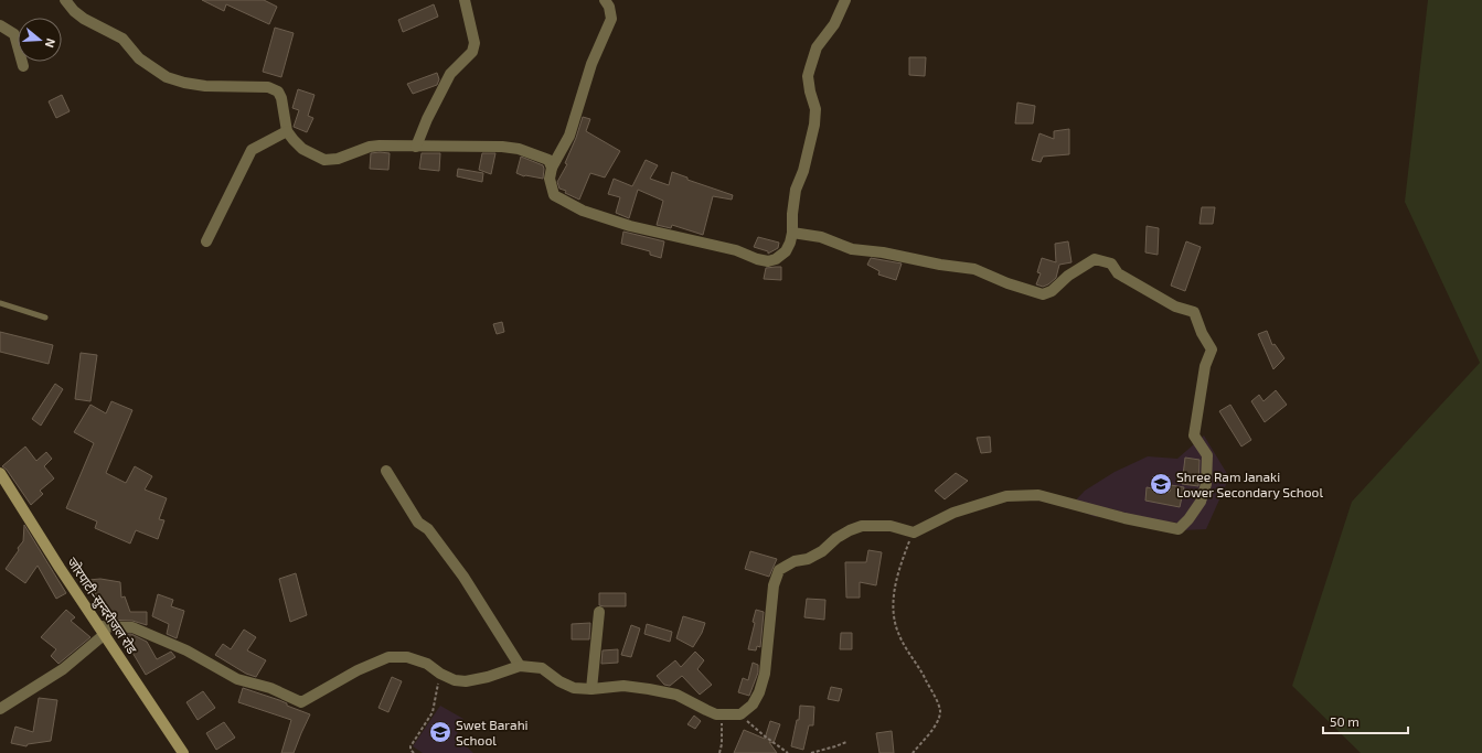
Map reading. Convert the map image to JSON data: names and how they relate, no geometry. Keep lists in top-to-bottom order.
{
  "streets": {
    "main road": ["जोरपाटी-सुन्दरीजल रोड"]
  },
  "places": {
    "school or university": ["Shree Ram Janaki Lower Secondary School", "Swet Barahi School"]
  },
  "scale_bar": "50 m",
  "north": "right"
}
